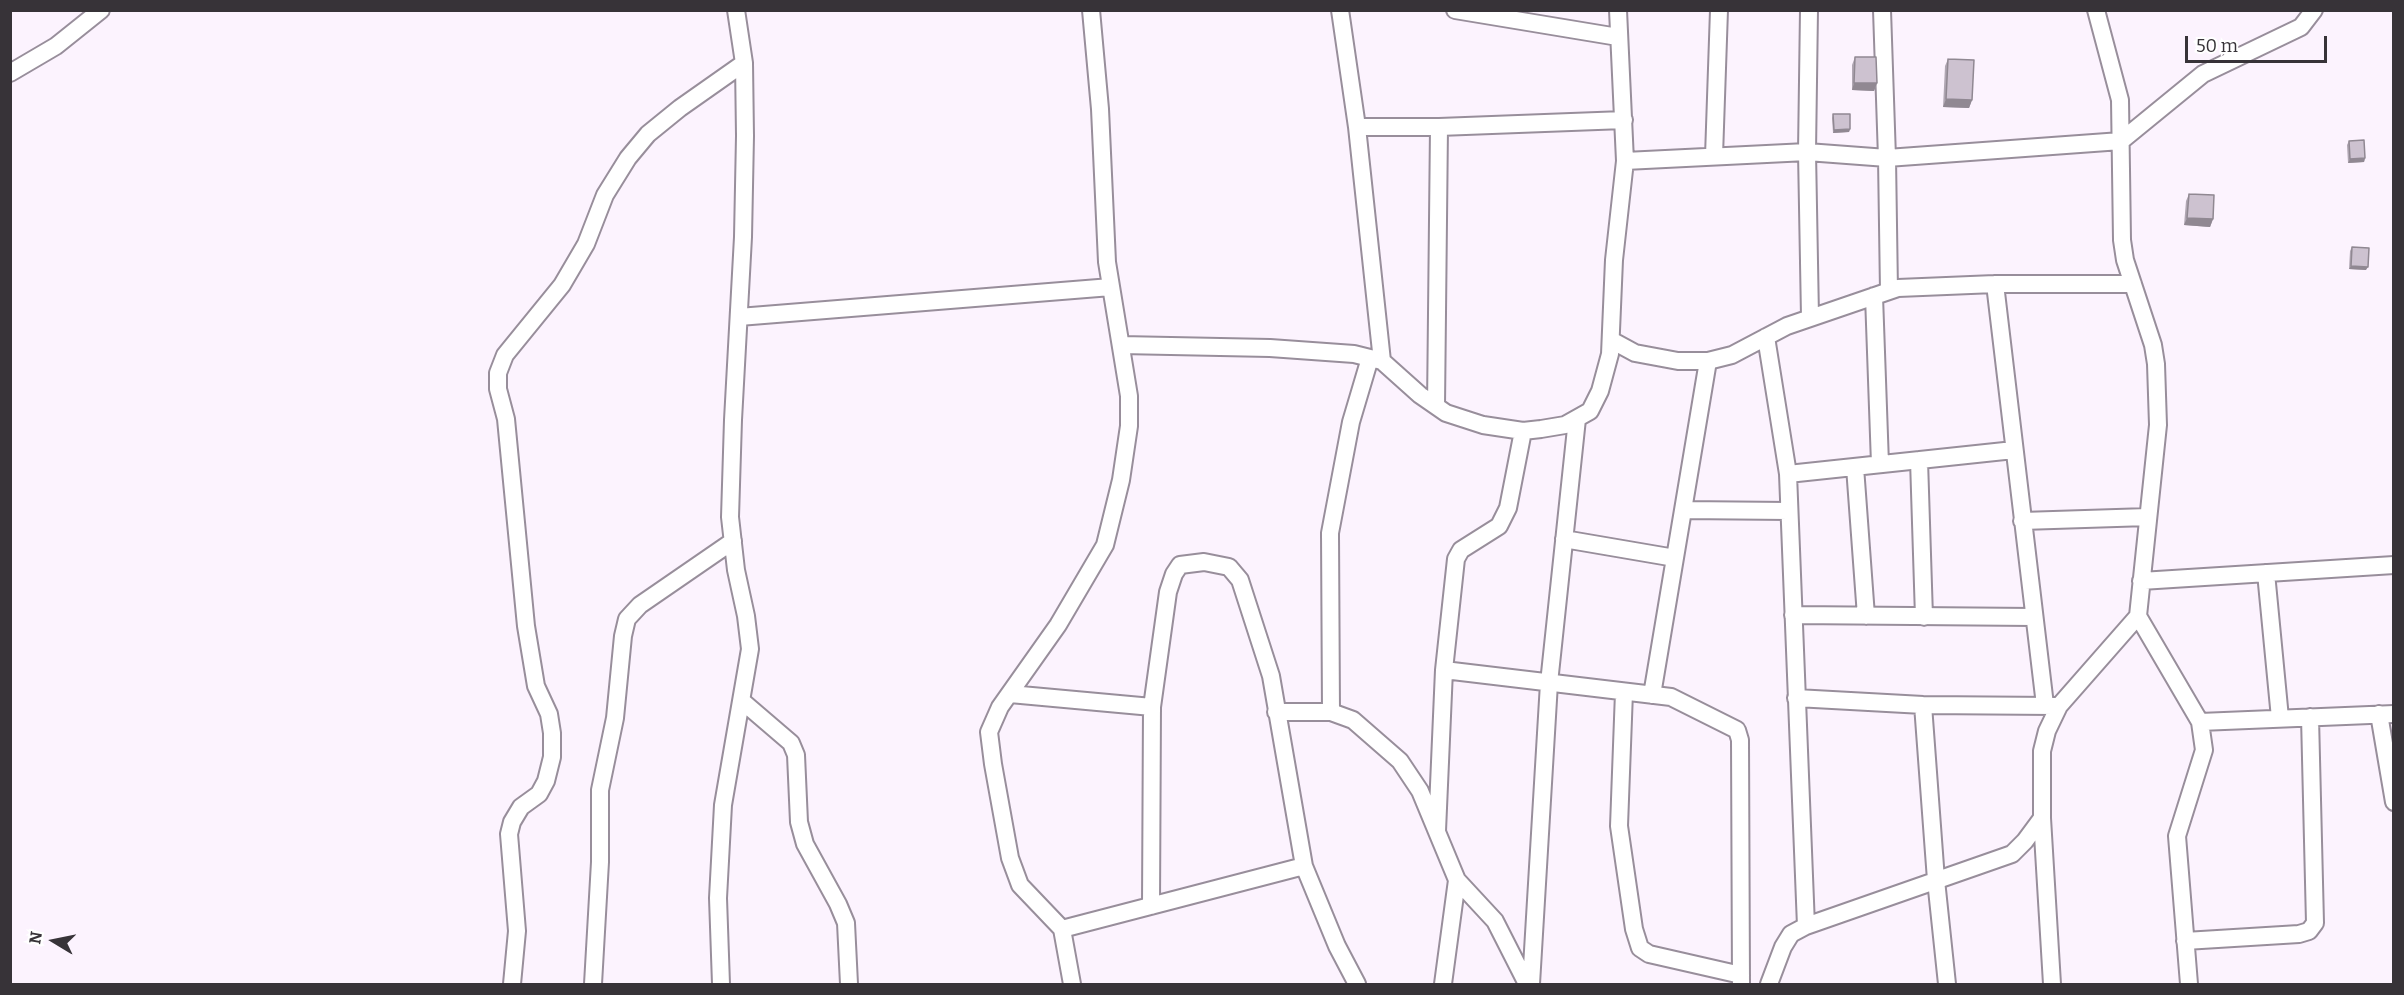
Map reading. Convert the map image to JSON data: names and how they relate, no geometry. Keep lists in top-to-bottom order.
{
  "scale_bar": "50 m",
  "north": "left"
}
